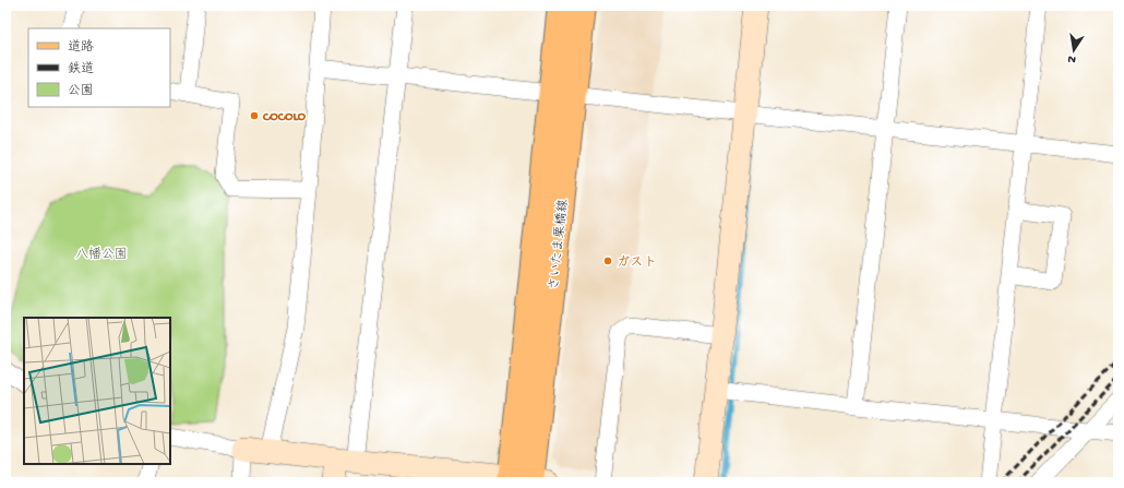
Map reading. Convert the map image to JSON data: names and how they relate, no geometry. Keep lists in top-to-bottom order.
{
  "streets": {
    "main road": ["さいたま栗橋線"]
  },
  "parks": ["八幡公園"],
  "places": ["COCOLO", "ガスト"],
  "legend": ["道路", "鉄道", "公園"],
  "north": "bottom"
}
